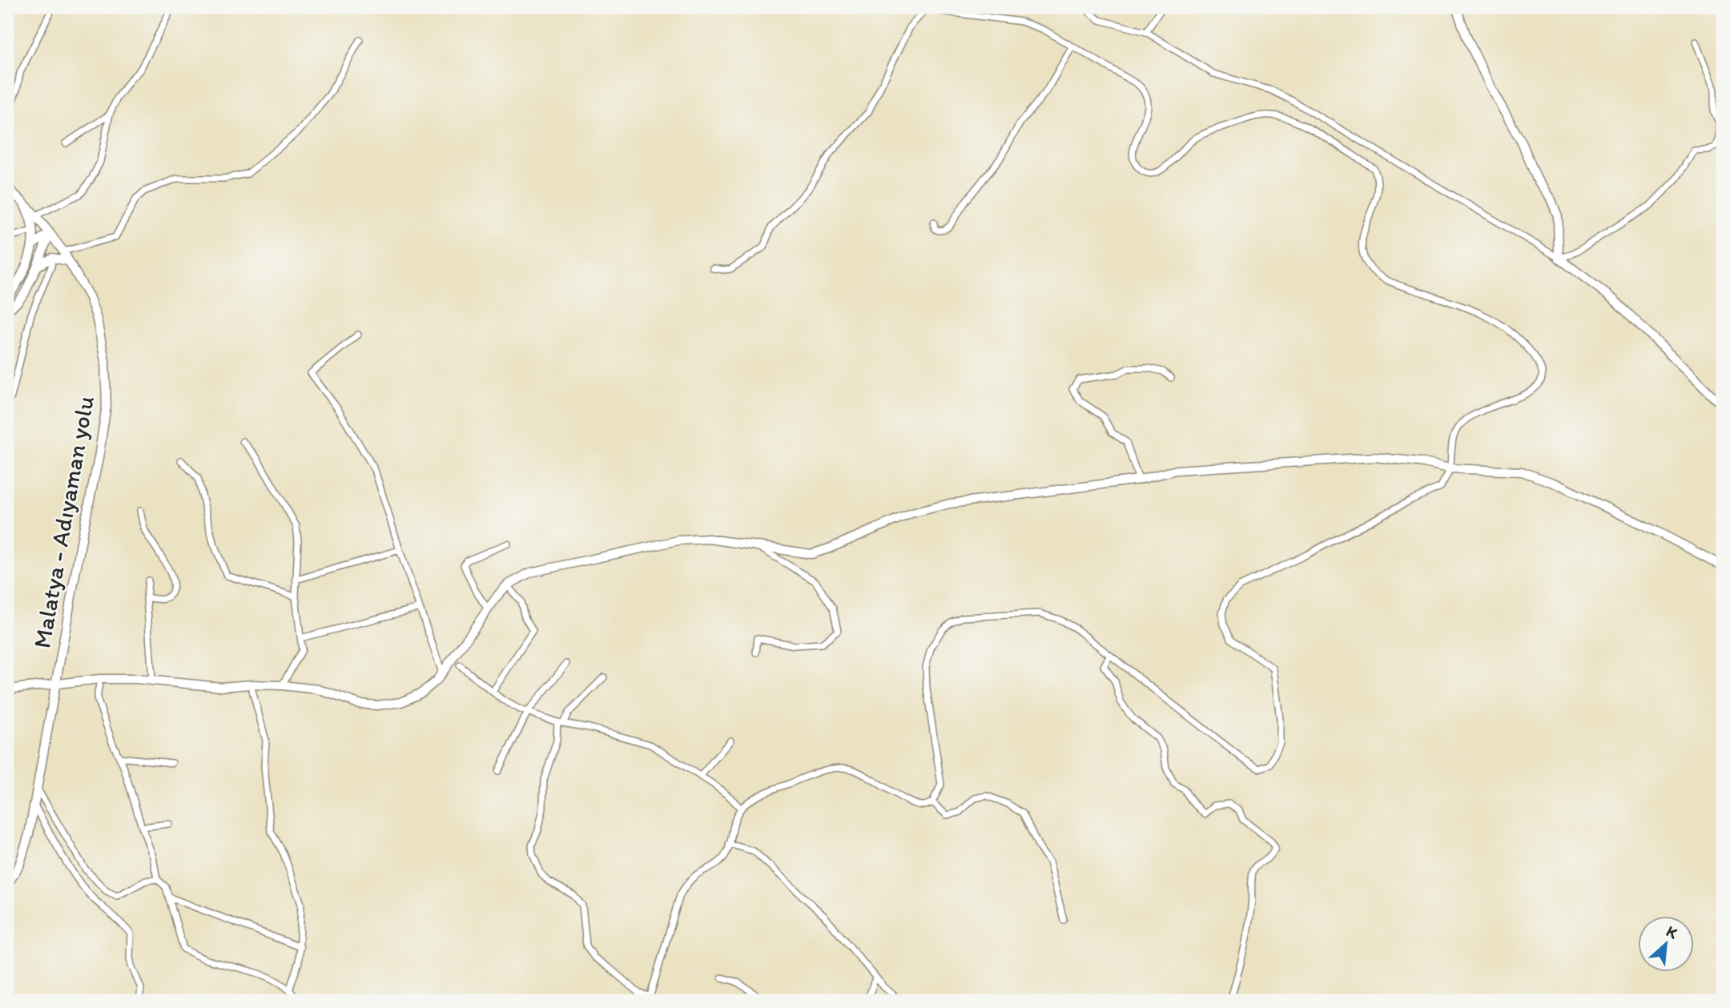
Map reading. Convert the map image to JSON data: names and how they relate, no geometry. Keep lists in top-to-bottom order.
{
  "streets": {
    "main road": ["Malatya - Adıyaman yolu"]
  },
  "north": "top right"
}
